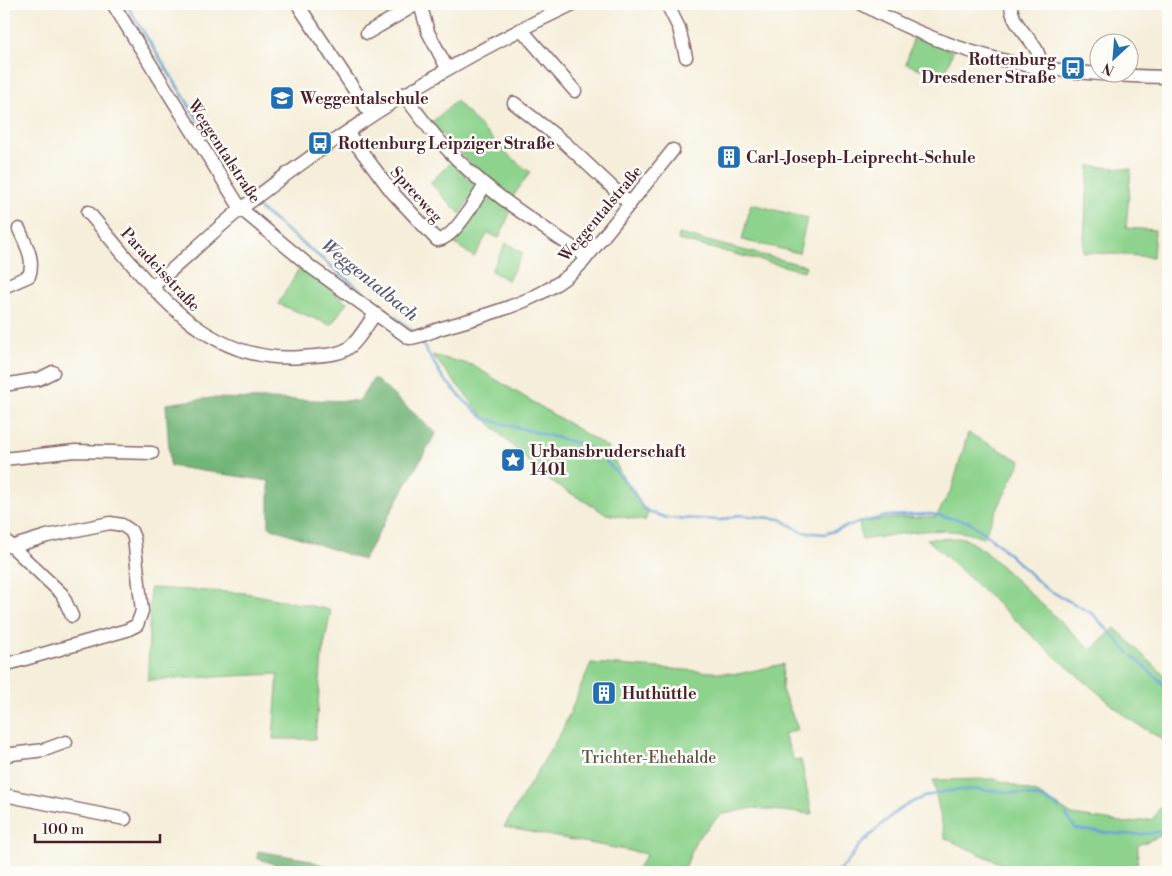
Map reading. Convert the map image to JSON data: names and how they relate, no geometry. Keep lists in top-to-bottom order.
{
  "streets": {
    "street": ["Weggentalstraße", "Spreeweg", "Paradeisstraße"]
  },
  "crossings": [
    ["Weggentalstraße", "Paradeisstraße"]
  ],
  "water": ["Weggentalbach"],
  "parks": ["Trichter-Ehehalde"],
  "places": {
    "bus stop": ["Rottenburg Dresdener Straße", "Rottenburg Leipziger Straße"],
    "school or university": ["Weggentalschule"],
    "building": ["Carl-Joseph-Leiprecht-Schule", "Huthüttle"],
    "place": ["Urbansbruderschaft 1401"]
  },
  "scale_bar": "100 m",
  "north": "bottom left"
}
